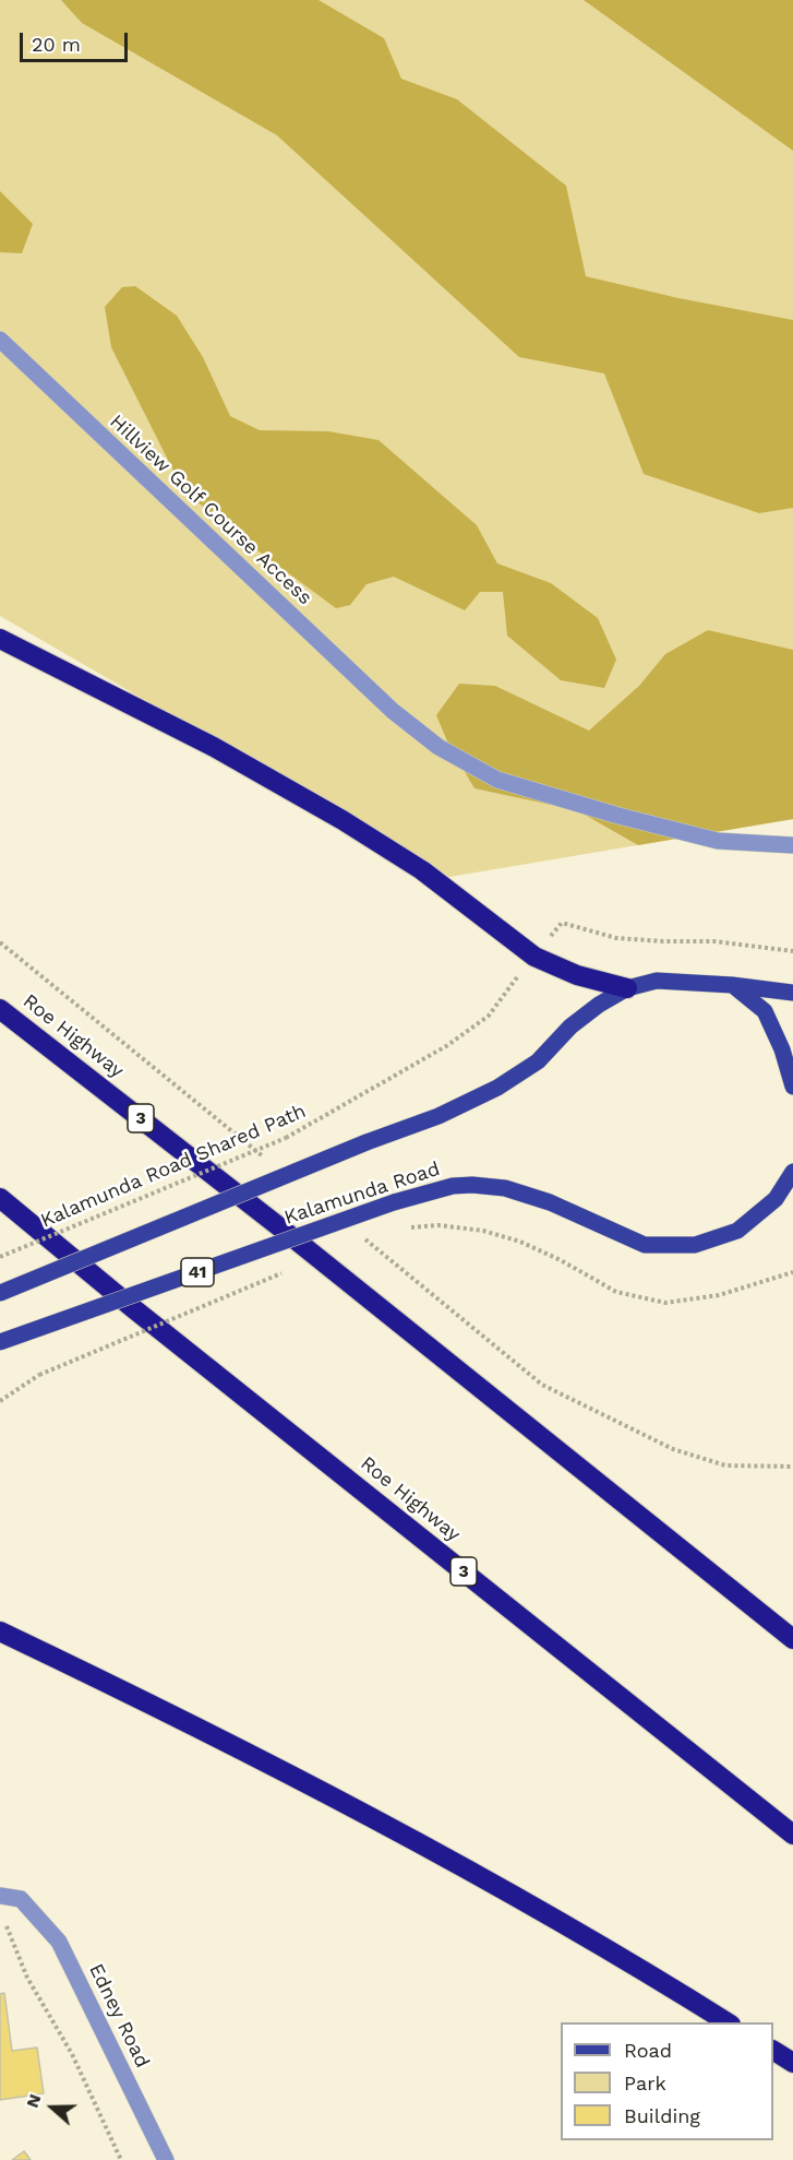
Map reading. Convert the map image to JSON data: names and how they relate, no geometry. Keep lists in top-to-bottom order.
{
  "streets": {
    "highway": ["Roe Highway", "3"],
    "main road": ["Kalamunda Road", "41"],
    "street": ["Hillview Golf Course Access", "Edney Road"],
    "path": ["Kalamunda Road Shared Path"]
  },
  "legend": ["Road", "Park", "Building"],
  "scale_bar": "20 m",
  "north": "left"
}
